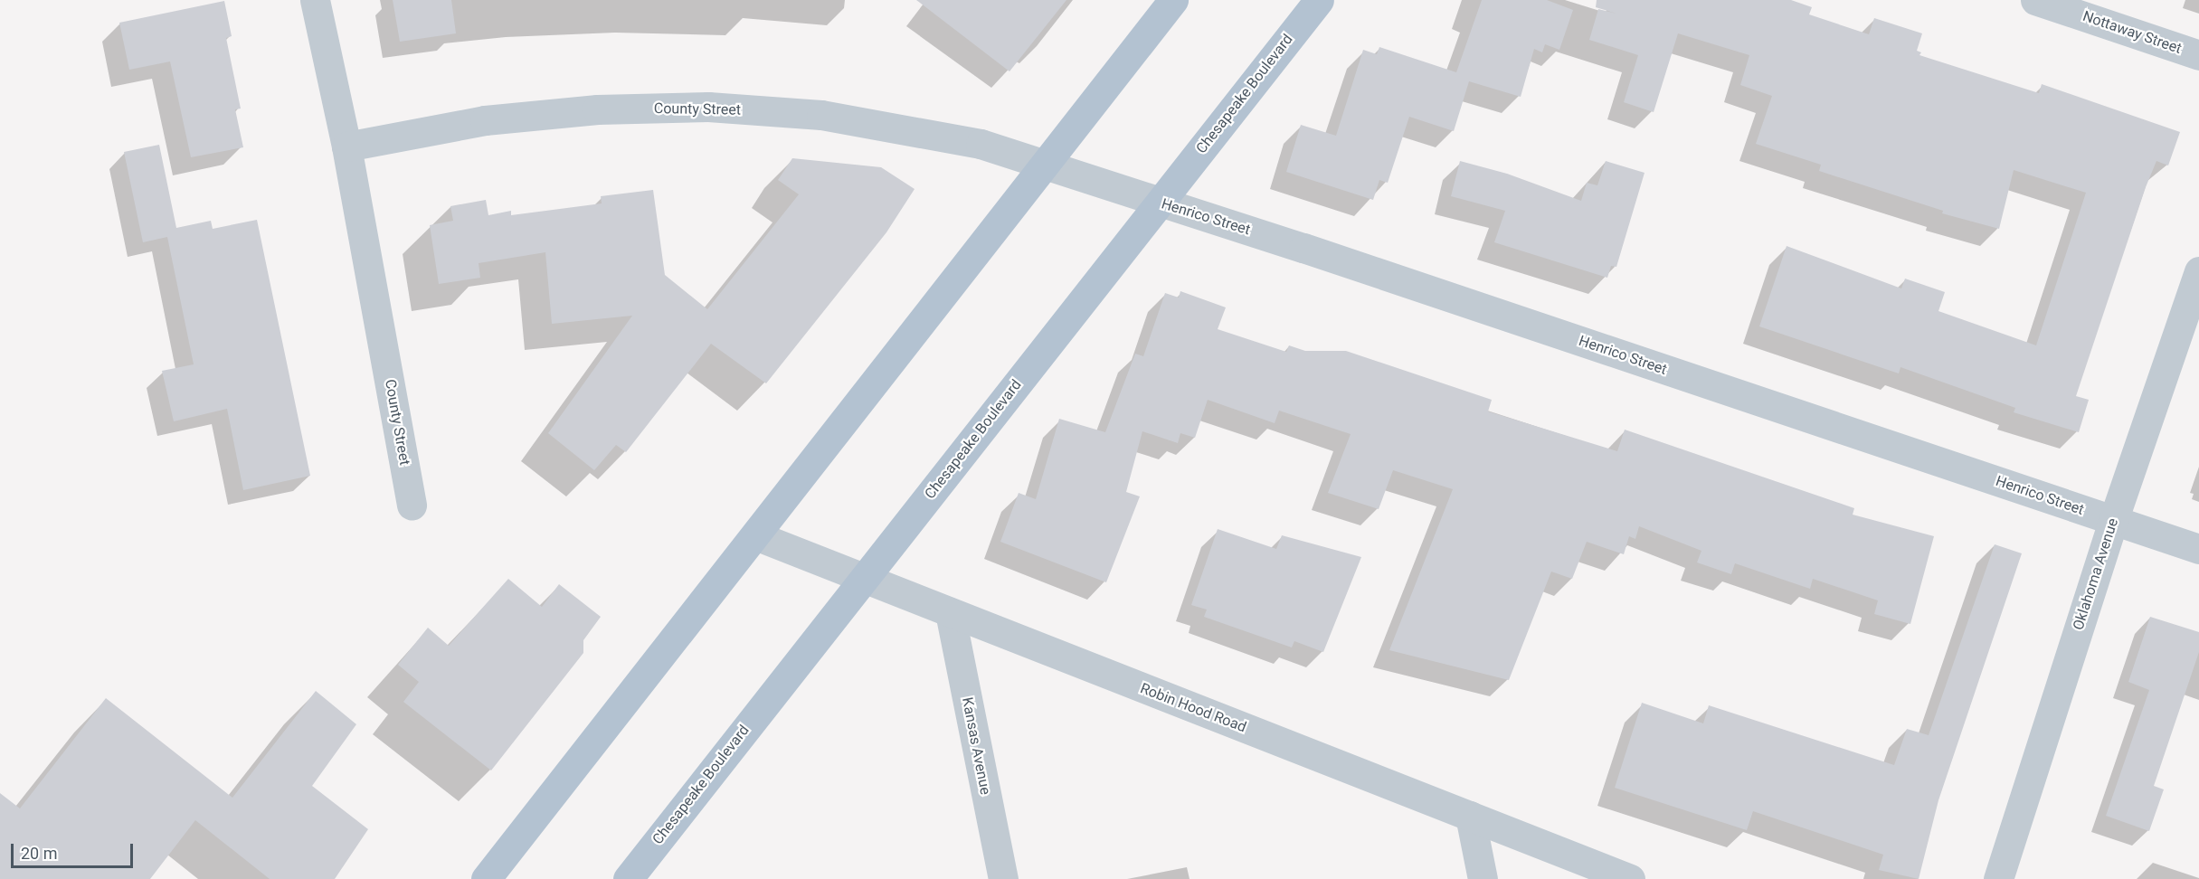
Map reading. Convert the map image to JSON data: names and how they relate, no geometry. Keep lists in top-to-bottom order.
{
  "streets": {
    "main road": ["Chesapeake Boulevard"],
    "street": [
      "Nottaway Street",
      "County Street",
      "Henrico Street",
      "Oklahoma Avenue",
      "Robin Hood Road",
      "Kansas Avenue"
    ]
  },
  "crossings": [
    ["Chesapeake Boulevard", "Henrico Street"],
    ["Chesapeake Boulevard", "Robin Hood Road"],
    ["County Street", "Henrico Street"],
    ["Henrico Street", "Oklahoma Avenue"],
    ["Robin Hood Road", "Kansas Avenue"]
  ],
  "scale_bar": "20 m"
}
